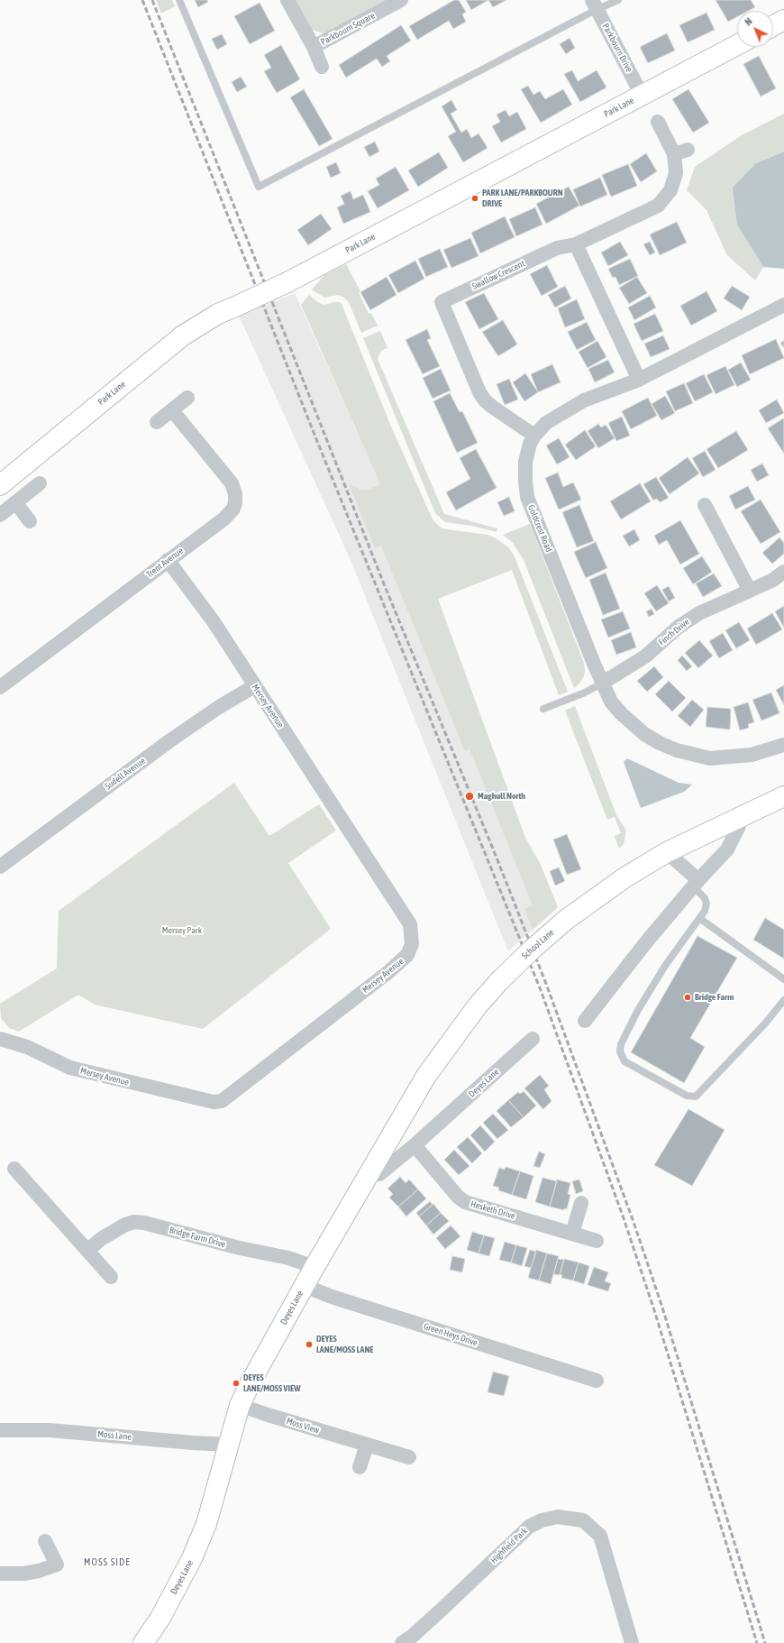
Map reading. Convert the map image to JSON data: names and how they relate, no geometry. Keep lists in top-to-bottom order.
{
  "streets": {
    "street": [
      "Parkbourn Square",
      "Parkbourn Drive",
      "Park Lane",
      "Swallow Crescent",
      "Goldcrest Road",
      "Trent Avenue",
      "Finch Drive",
      "Mersey Avenue",
      "Sudell Avenue",
      "School Lane",
      "Deyes Lane",
      "Hesketh Drive",
      "Bridge Farm Drive",
      "Green Heys Drive",
      "Moss View",
      "Moss Lane",
      "Highfield Park"
    ]
  },
  "crossings": [
    ["Parkbourn Drive", "Park Lane"],
    ["Swallow Crescent", "Goldcrest Road"],
    ["Goldcrest Road", "Finch Drive"],
    ["Trent Avenue", "Mersey Avenue"],
    ["Mersey Avenue", "Sudell Avenue"],
    ["School Lane", "Deyes Lane"],
    ["Deyes Lane", "Hesketh Drive"],
    ["Deyes Lane", "Bridge Farm Drive"],
    ["Deyes Lane", "Green Heys Drive"],
    ["Deyes Lane", "Moss View"],
    ["Deyes Lane", "Moss Lane"]
  ],
  "districts": ["MOSS SIDE"],
  "parks": ["Mersey Park"],
  "places": [
    "PARK LANE/PARKBOURN DRIVE",
    "Maghull North",
    "Bridge Farm",
    "DEYES LANE/MOSS LANE",
    "DEYES LANE/MOSS VIEW"
  ],
  "north": "top left"
}
